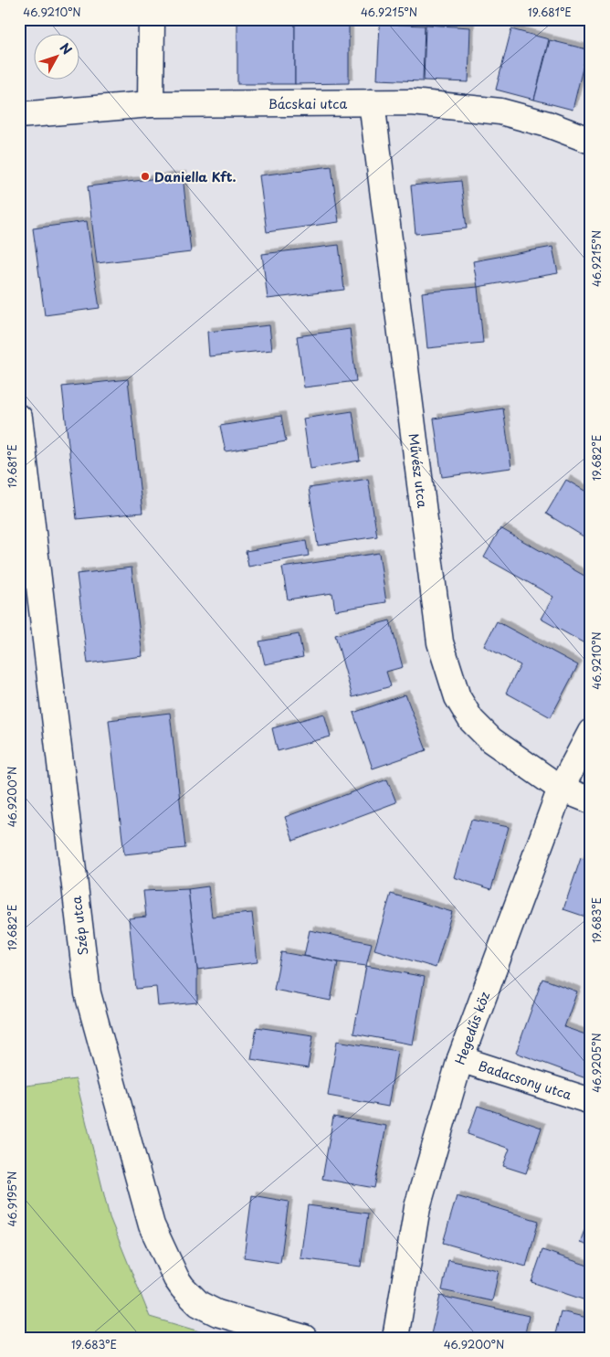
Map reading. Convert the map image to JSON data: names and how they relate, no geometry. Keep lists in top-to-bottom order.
{
  "streets": {
    "street": [
      "Bácskai utca",
      "Művész utca",
      "Szép utca",
      "Hegedűs köz",
      "Badacsony utca"
    ]
  },
  "crossings": [
    ["Bácskai utca", "Művész utca"],
    ["Művész utca", "Hegedűs köz"],
    ["Hegedűs köz", "Badacsony utca"]
  ],
  "places": ["Daniella Kft."],
  "north": "top right",
  "coordinates": [
    "46.9210°N",
    "46.9215°N",
    "19.681°E",
    "19.682°E",
    "46.9200°N",
    "19.683°E",
    "46.9205°N",
    "46.9195°N"
  ]
}
